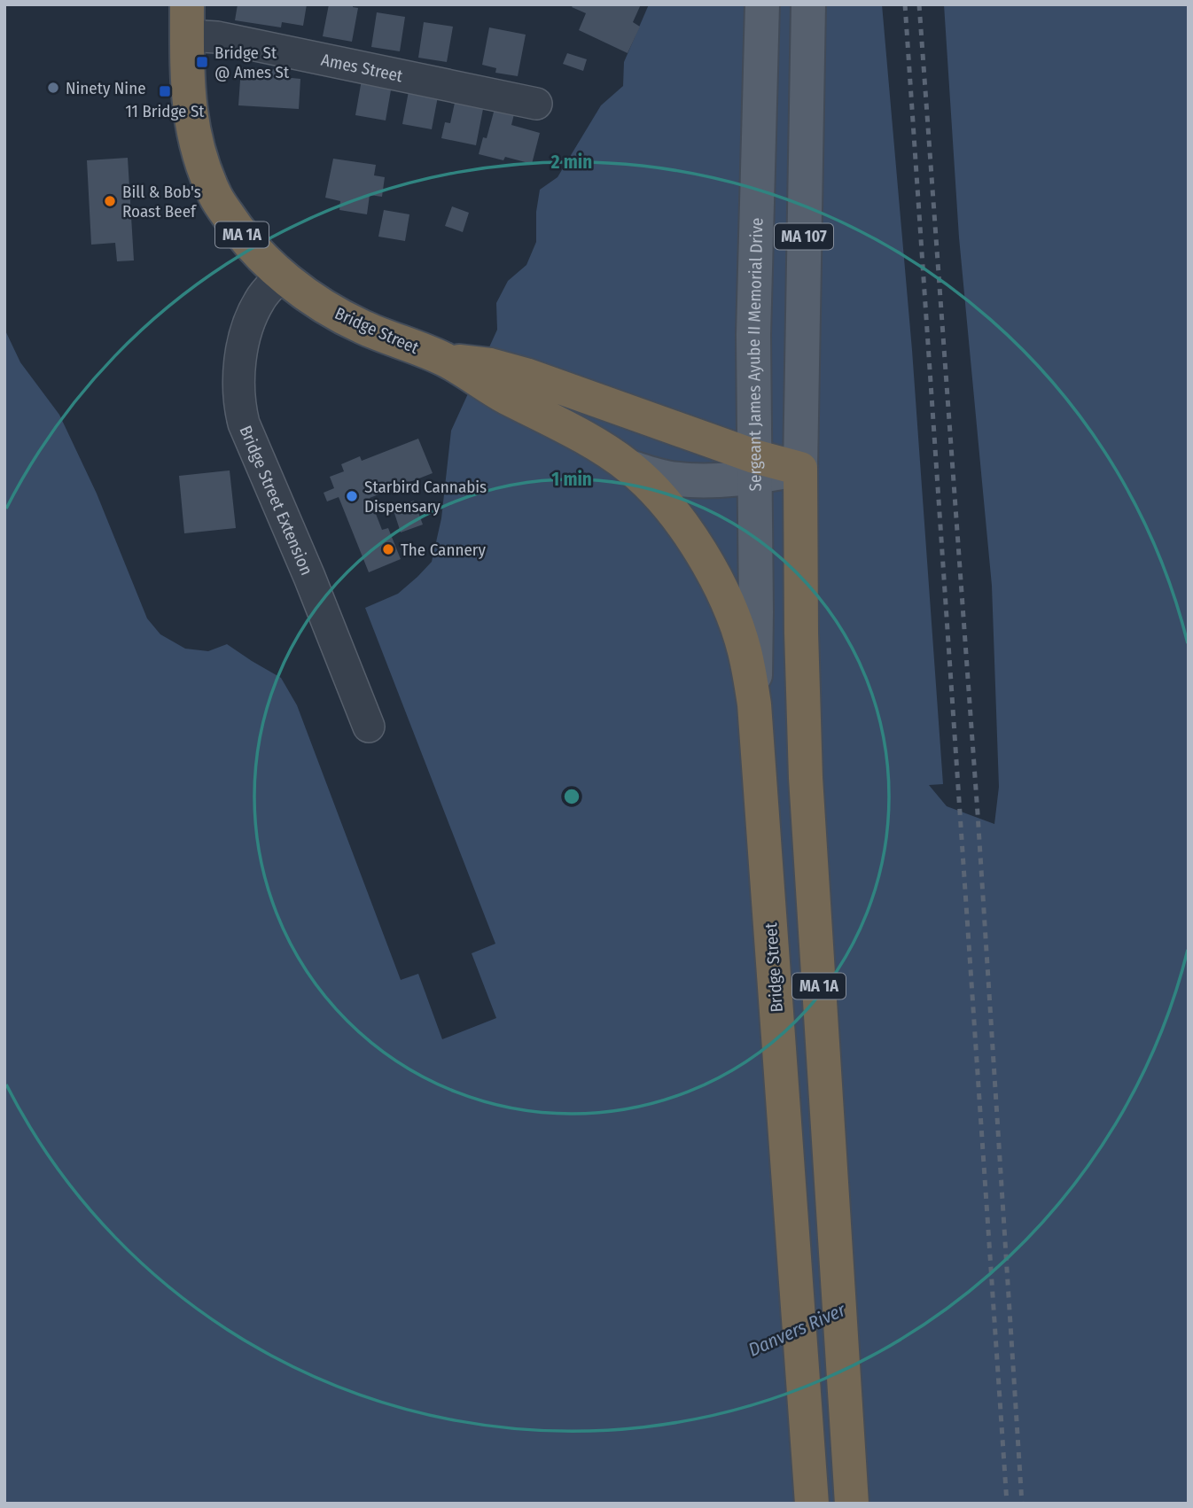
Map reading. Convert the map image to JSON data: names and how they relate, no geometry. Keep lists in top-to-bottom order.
{
  "streets": {
    "highway": ["MA 1A", "Bridge Street"],
    "main road": ["MA 107", "Sergeant James Ayube II Memorial Drive"],
    "street": ["Ames Street", "Bridge Street Extension"]
  },
  "crossings": [
    ["Ames Street", "Bridge Street"],
    ["MA 1A", "MA 107"],
    ["MA 1A", "Bridge Street"],
    ["MA 107", "Bridge Street"],
    ["Bridge Street", "Sergeant James Ayube II Memorial Drive"],
    ["Bridge Street", "Bridge Street Extension"]
  ],
  "water": ["Danvers River"],
  "places": {
    "transit": ["Bridge St @ Ames St", "11 Bridge St"],
    "other": [
      "Ninety Nine",
      "Bill & Bob's Roast Beef",
      "Starbird Cannabis Dispensary",
      "The Cannery"
    ]
  },
  "rings": ["2 min", "1 min"]
}
